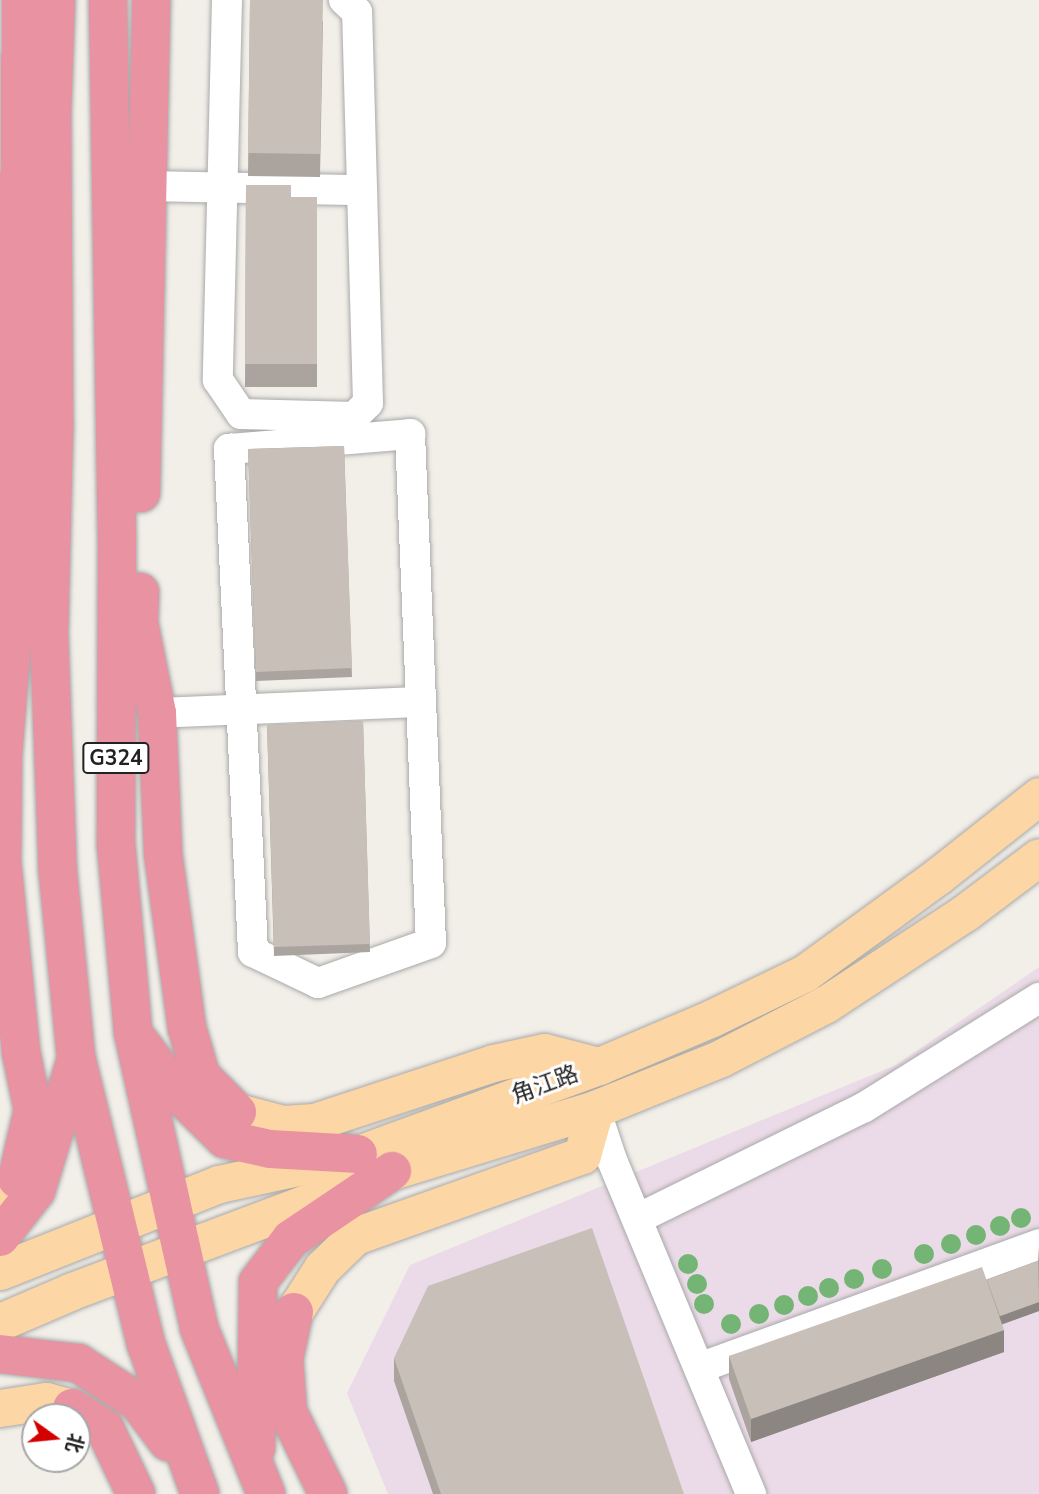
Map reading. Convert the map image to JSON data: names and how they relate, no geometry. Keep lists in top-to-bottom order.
{
  "streets": {
    "highway": ["G324"],
    "main road": ["角江路"]
  },
  "crossings": [
    ["G324", "角江路"]
  ],
  "north": "right"
}
